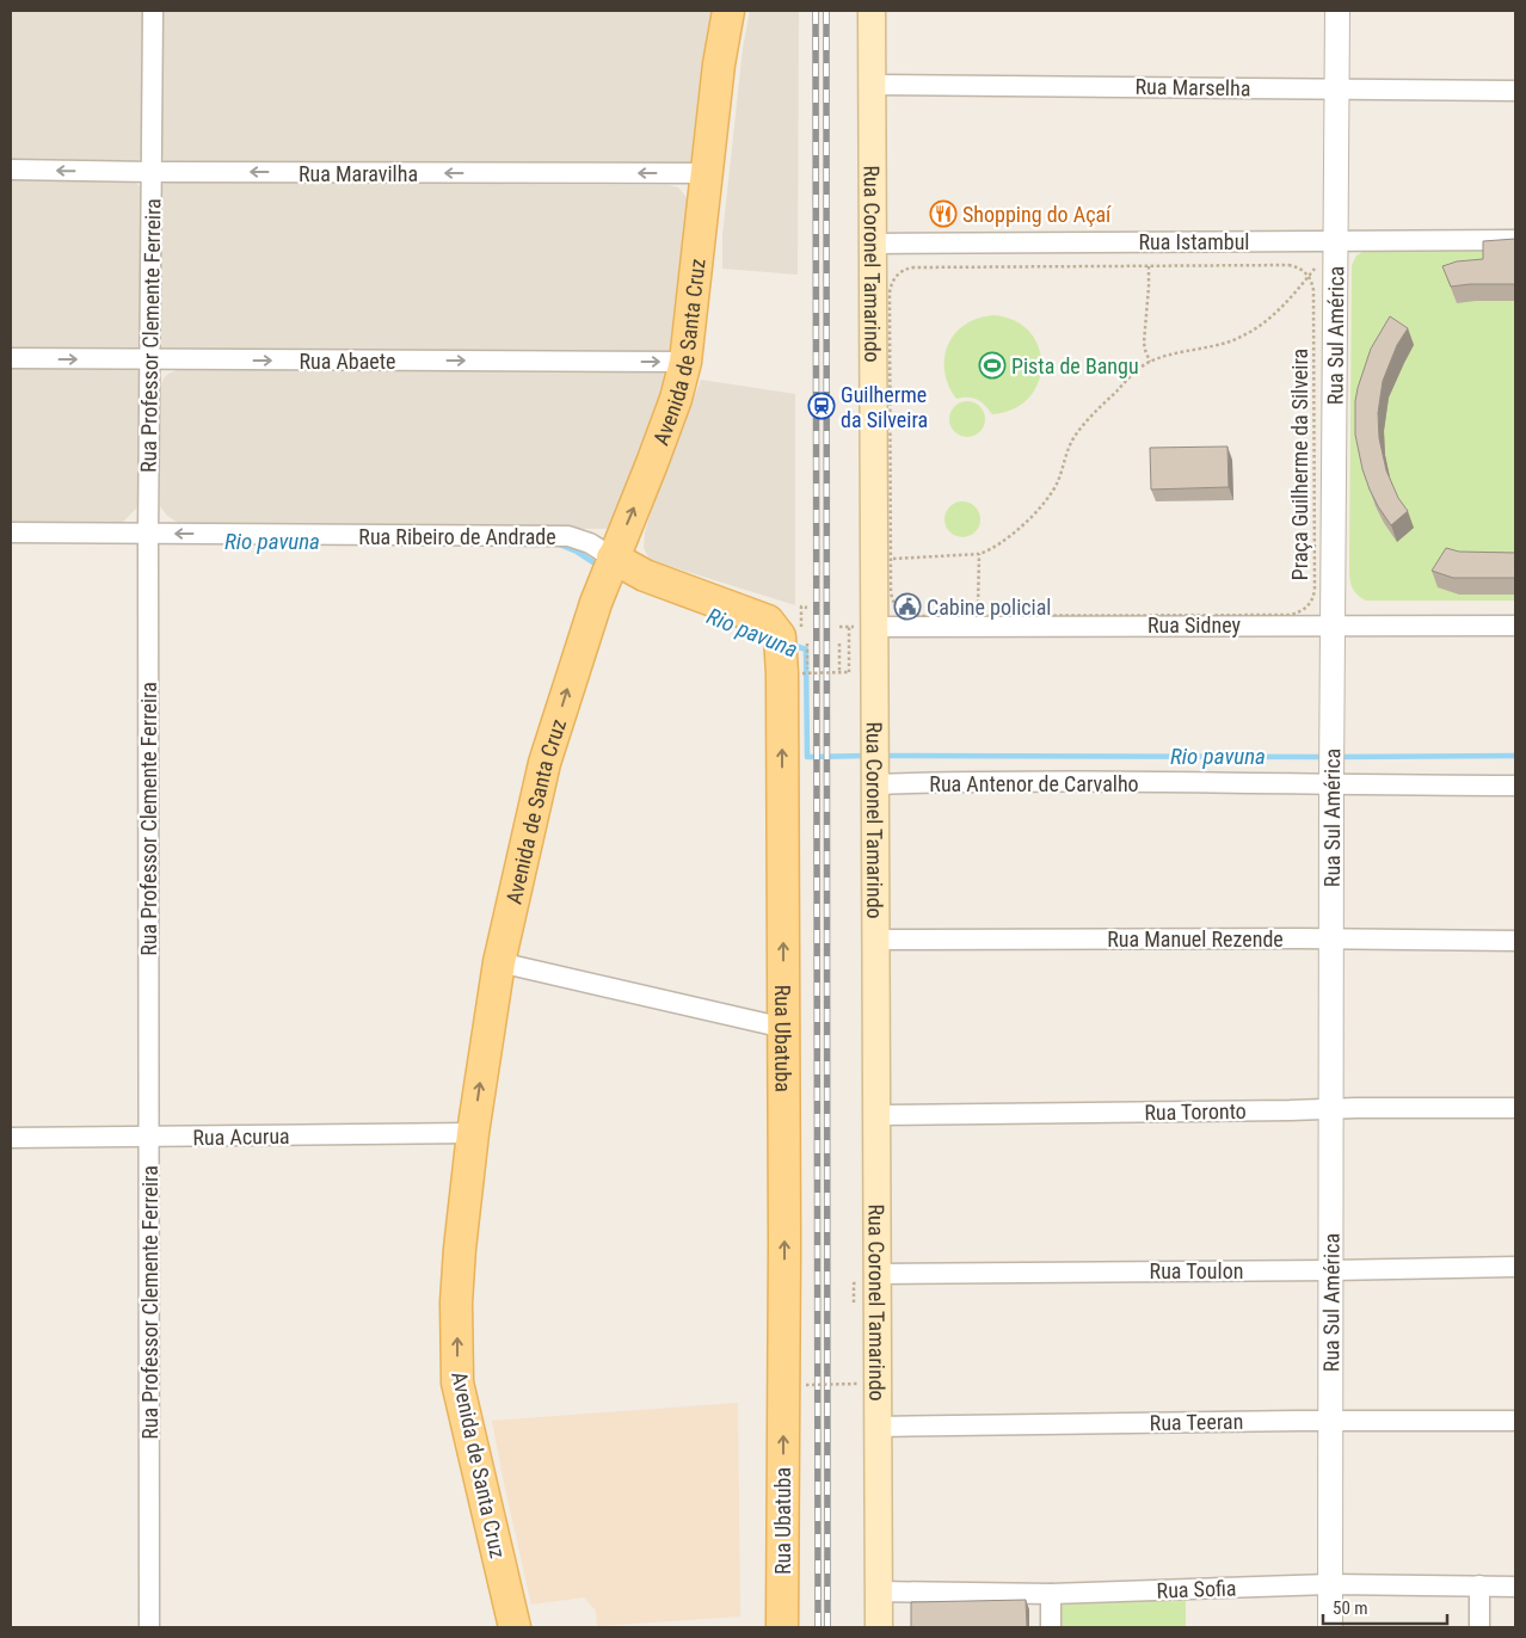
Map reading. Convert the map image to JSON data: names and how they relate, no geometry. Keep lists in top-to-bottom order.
{
  "streets": {
    "main road": ["Rua Coronel Tamarindo", "Avenida de Santa Cruz", "Rua Ubatuba"],
    "street": [
      "Rua Marselha",
      "Rua Maravilha",
      "Rua Istambul",
      "Rua Professor Clemente Ferreira",
      "Rua Sul América",
      "Rua Abaete",
      "Rua Ribeiro de Andrade",
      "Rua Sidney",
      "Rua Antenor de Carvalho",
      "Rua Manuel Rezende",
      "Rua Toronto",
      "Rua Acurua",
      "Rua Toulon",
      "Rua Teeran",
      "Rua Sofia"
    ],
    "path": ["Praça Guilherme da Silveira"]
  },
  "crossings": [
    ["Rua Marselha", "Rua Coronel Tamarindo"],
    ["Rua Marselha", "Rua Sul América"],
    ["Rua Maravilha", "Rua Professor Clemente Ferreira"],
    ["Rua Maravilha", "Avenida de Santa Cruz"],
    ["Rua Istambul", "Rua Coronel Tamarindo"],
    ["Rua Istambul", "Rua Sul América"],
    ["Rua Coronel Tamarindo", "Praça Guilherme da Silveira"],
    ["Rua Coronel Tamarindo", "Rua Sidney"],
    ["Rua Coronel Tamarindo", "Rua Antenor de Carvalho"],
    ["Rua Coronel Tamarindo", "Rua Manuel Rezende"],
    ["Rua Coronel Tamarindo", "Rua Toronto"],
    ["Rua Coronel Tamarindo", "Rua Toulon"],
    ["Rua Coronel Tamarindo", "Rua Teeran"],
    ["Rua Coronel Tamarindo", "Rua Sofia"],
    ["Rua Professor Clemente Ferreira", "Rua Abaete"],
    ["Rua Professor Clemente Ferreira", "Rua Ribeiro de Andrade"],
    ["Rua Professor Clemente Ferreira", "Rua Acurua"],
    ["Rua Sul América", "Rua Sidney"],
    ["Rua Sul América", "Rua Antenor de Carvalho"],
    ["Rua Sul América", "Rua Manuel Rezende"],
    ["Rua Sul América", "Rua Toronto"],
    ["Rua Sul América", "Rua Toulon"],
    ["Rua Sul América", "Rua Teeran"],
    ["Rua Sul América", "Rua Sofia"],
    ["Avenida de Santa Cruz", "Rua Abaete"],
    ["Avenida de Santa Cruz", "Rua Ribeiro de Andrade"],
    ["Avenida de Santa Cruz", "Rua Ubatuba"],
    ["Avenida de Santa Cruz", "Rua Acurua"],
    ["Praça Guilherme da Silveira", "Rua Sidney"],
    ["Rua Ribeiro de Andrade", "Rua Ubatuba"]
  ],
  "one_way": [
    "Rua Maravilha",
    "Avenida de Santa Cruz",
    "Rua Abaete",
    "Rua Ribeiro de Andrade",
    "Rua Ubatuba"
  ],
  "water": ["Rio pavuna"],
  "places": {
    "restaurant": ["Shopping do Açaí"],
    "sports": ["Pista de Bangu"],
    "station": ["Guilherme da Silveira"],
    "public building": ["Cabine policial"]
  },
  "scale_bar": "50 m"
}
